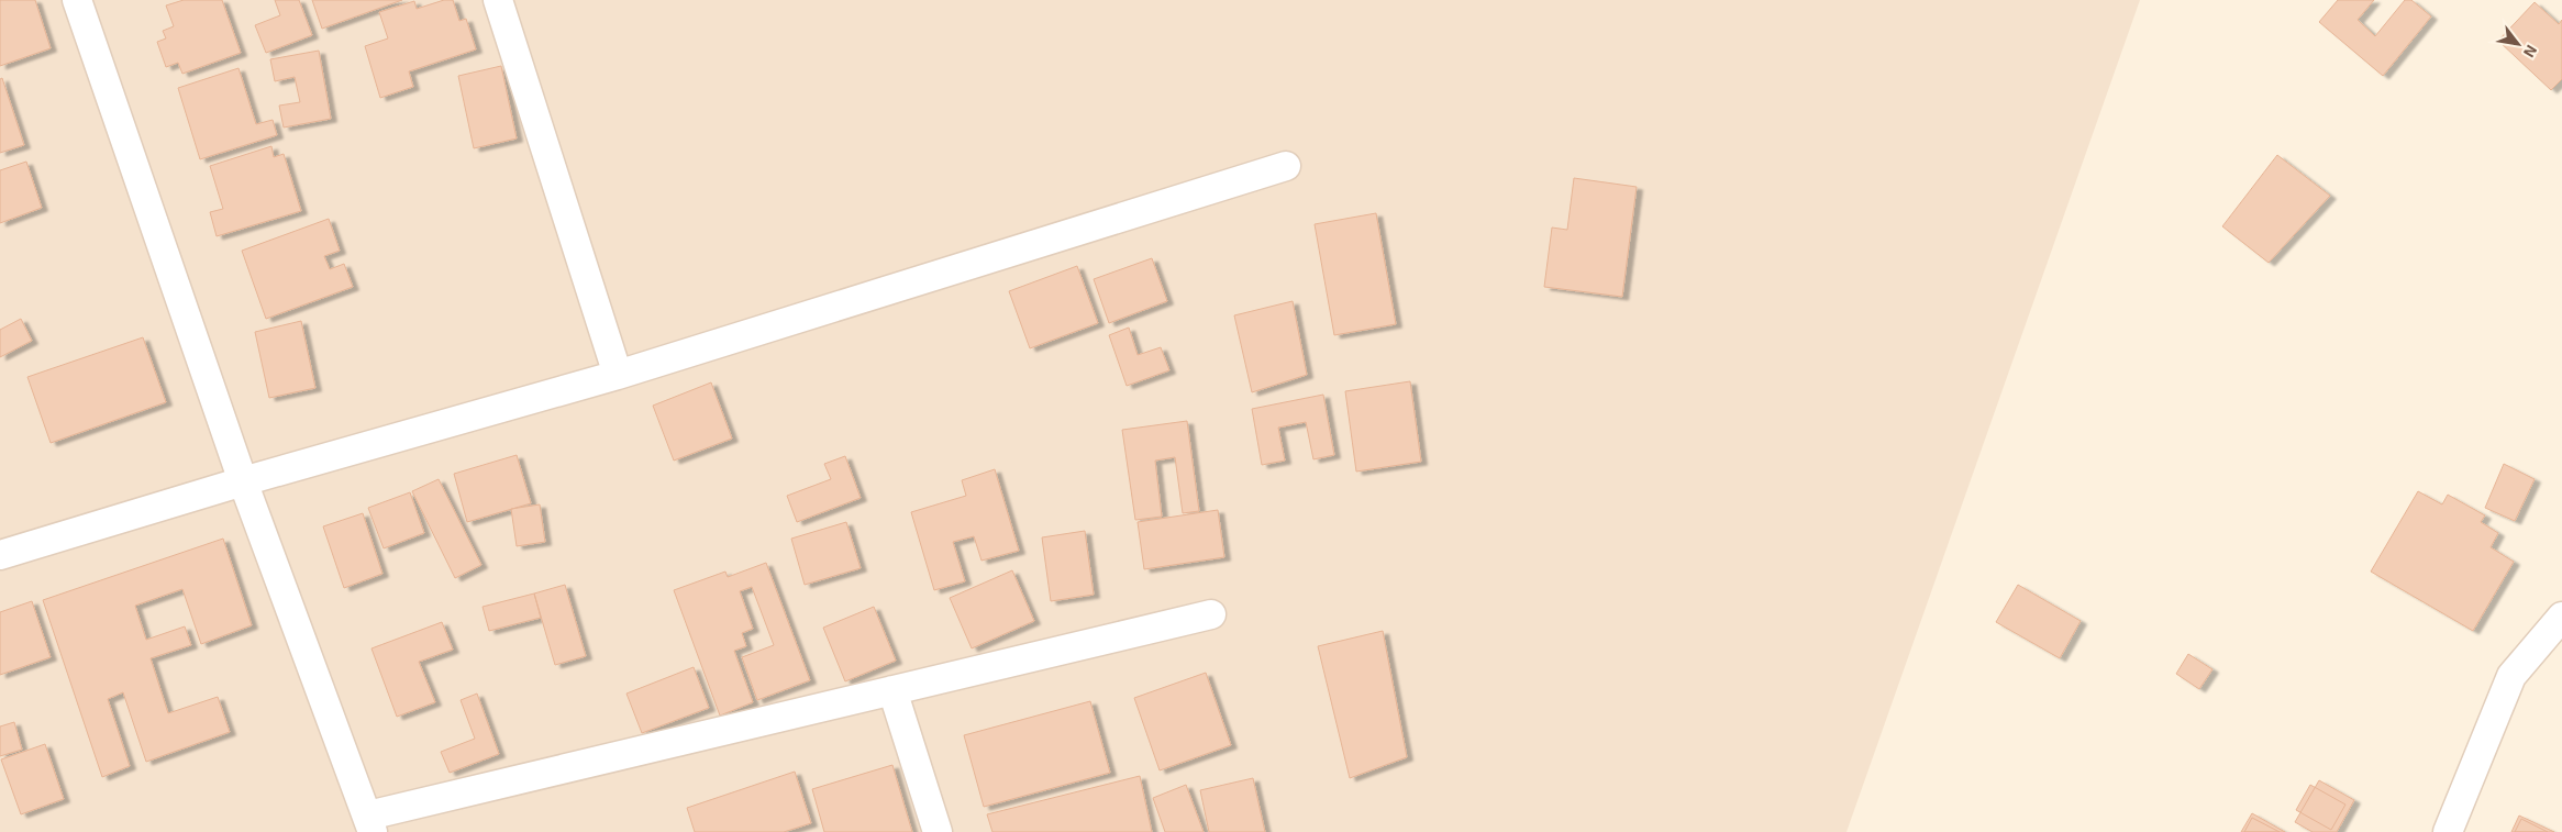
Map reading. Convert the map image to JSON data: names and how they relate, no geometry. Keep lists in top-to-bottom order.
{
  "north": "bottom right"
}
